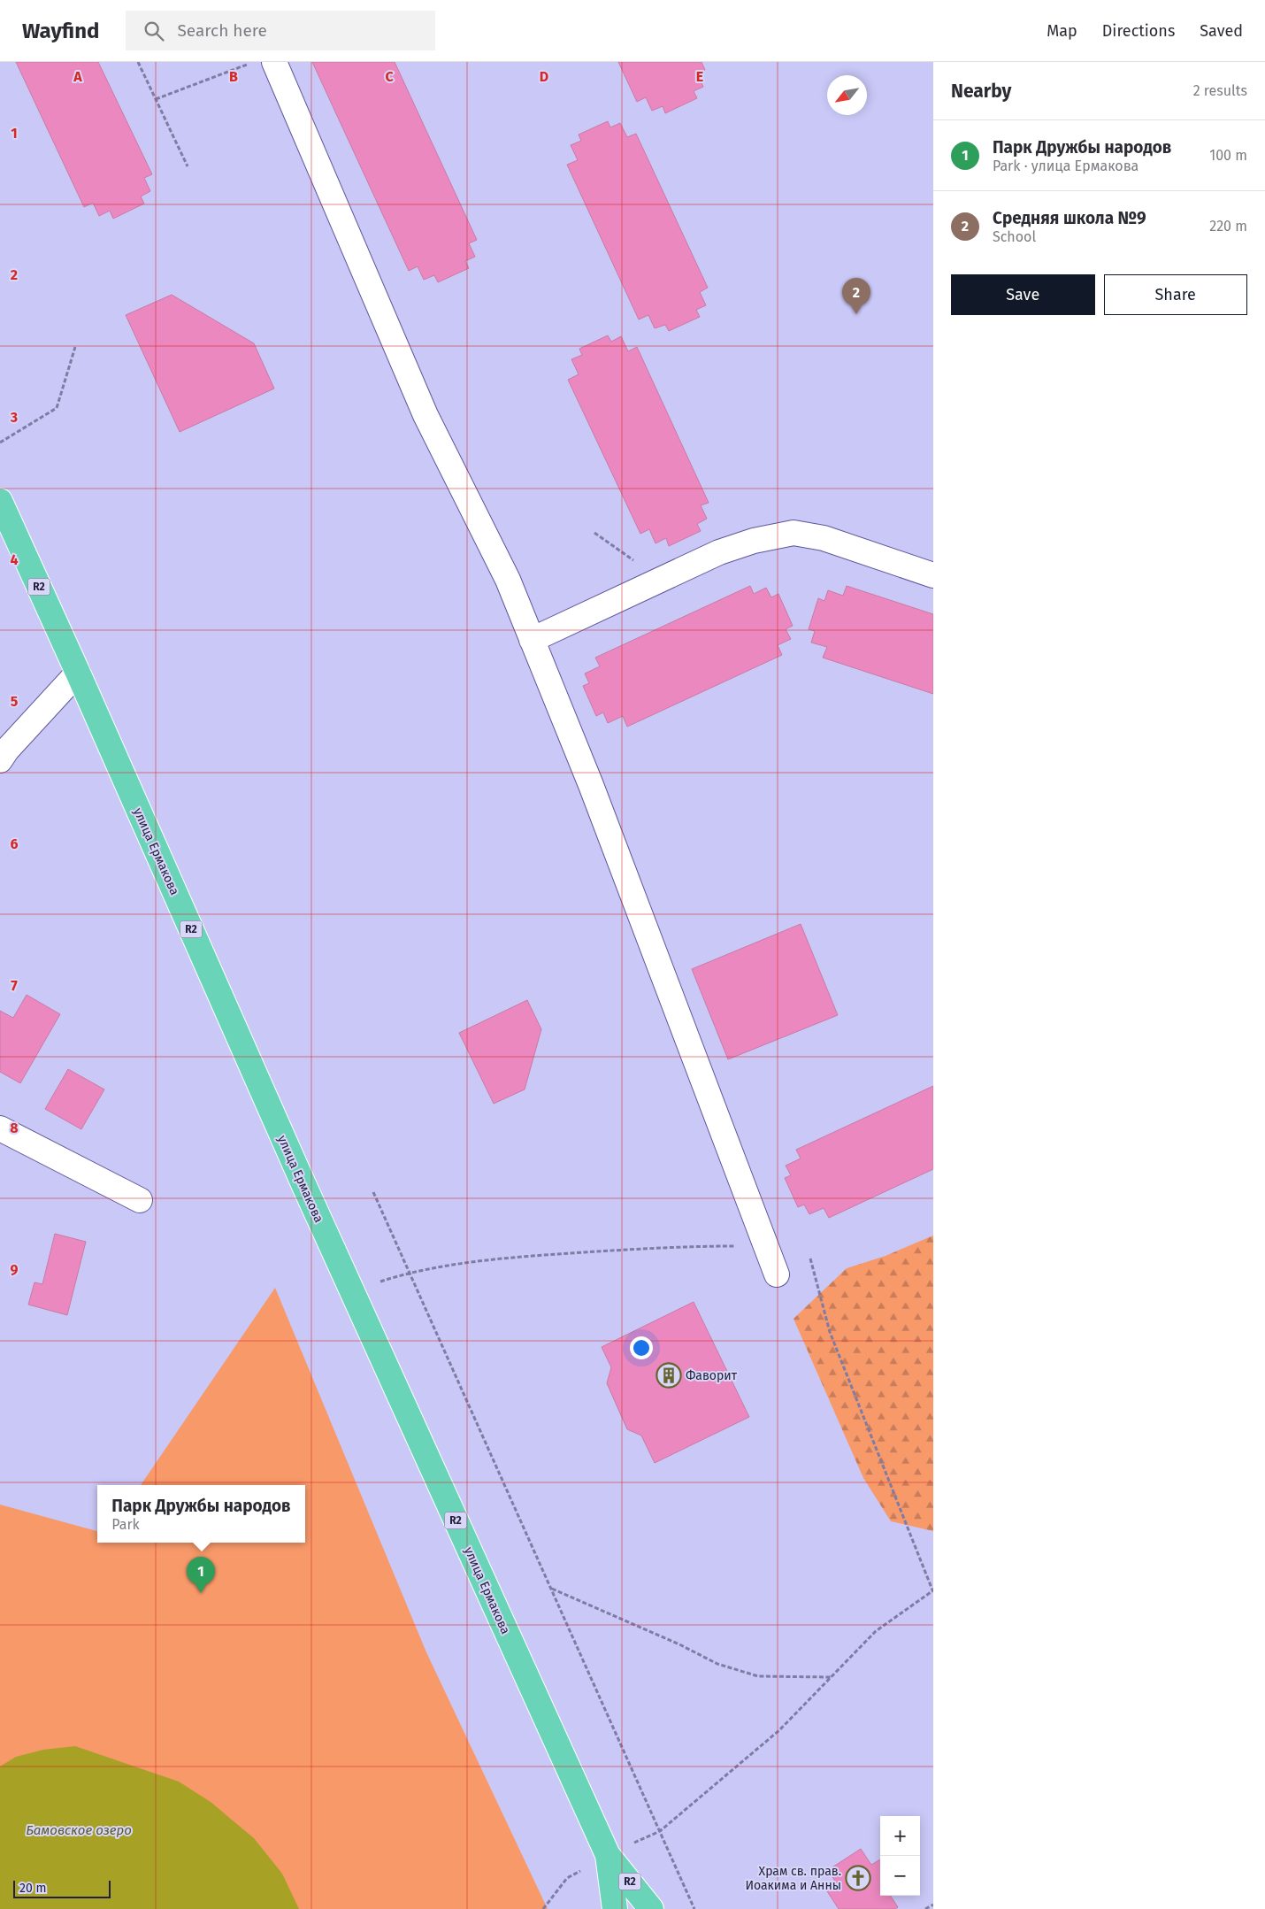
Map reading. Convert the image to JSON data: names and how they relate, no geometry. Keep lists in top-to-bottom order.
{
  "streets": {
    "main road": ["R2", "улица Ермакова"]
  },
  "crossings": [
    ["R2", "улица Ермакова"]
  ],
  "water": ["Бамовское озеро"],
  "places": {
    "building": ["Фаворит"],
    "church": ["Храм св. прав. Иоакима и Анны"]
  },
  "scale_bar": "20 m",
  "north": "bottom left",
  "page": {
    "header": "Wayfind",
    "search": "Search here",
    "nav": ["Map", "Directions", "Saved"],
    "heading": ["Nearby", "2 results"],
    "list": [
      {
        "mark": "1",
        "name": "Парк Дружбы народов",
        "note": "Park · улица Ермакова",
        "value": "100 m"
      },
      {
        "mark": "2",
        "name": "Средняя школа №9",
        "note": "School",
        "value": "220 m"
      }
    ],
    "buttons": ["Save", "Share"],
    "pins": ["2", "1"],
    "popup": ["Парк Дружбы народов", "Park"],
    "map_buttons": ["+", "−"],
    "scale": "20 m"
  },
  "grid": {
    "columns": [
      "A",
      "B",
      "C",
      "D",
      "E"
    ],
    "rows": [
      "1",
      "2",
      "3",
      "4",
      "5",
      "6",
      "7",
      "8",
      "9"
    ]
  }
}
